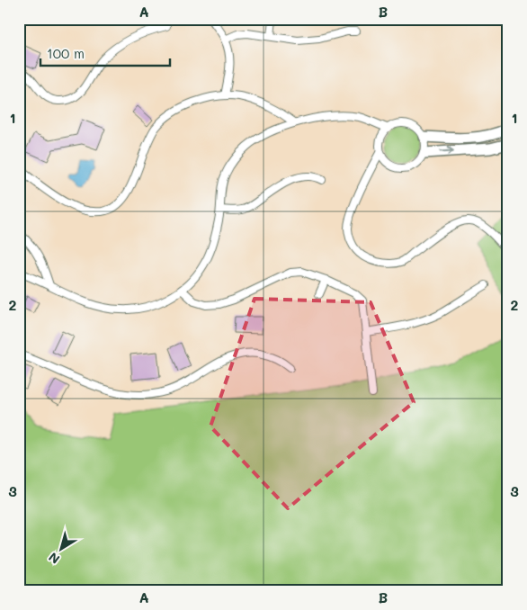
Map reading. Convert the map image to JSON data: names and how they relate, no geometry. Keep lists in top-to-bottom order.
{
  "scale_bar": "100 m",
  "north": "bottom left",
  "grid": {
    "columns": ["A", "B"],
    "rows": ["1", "2", "3"]
  }
}
